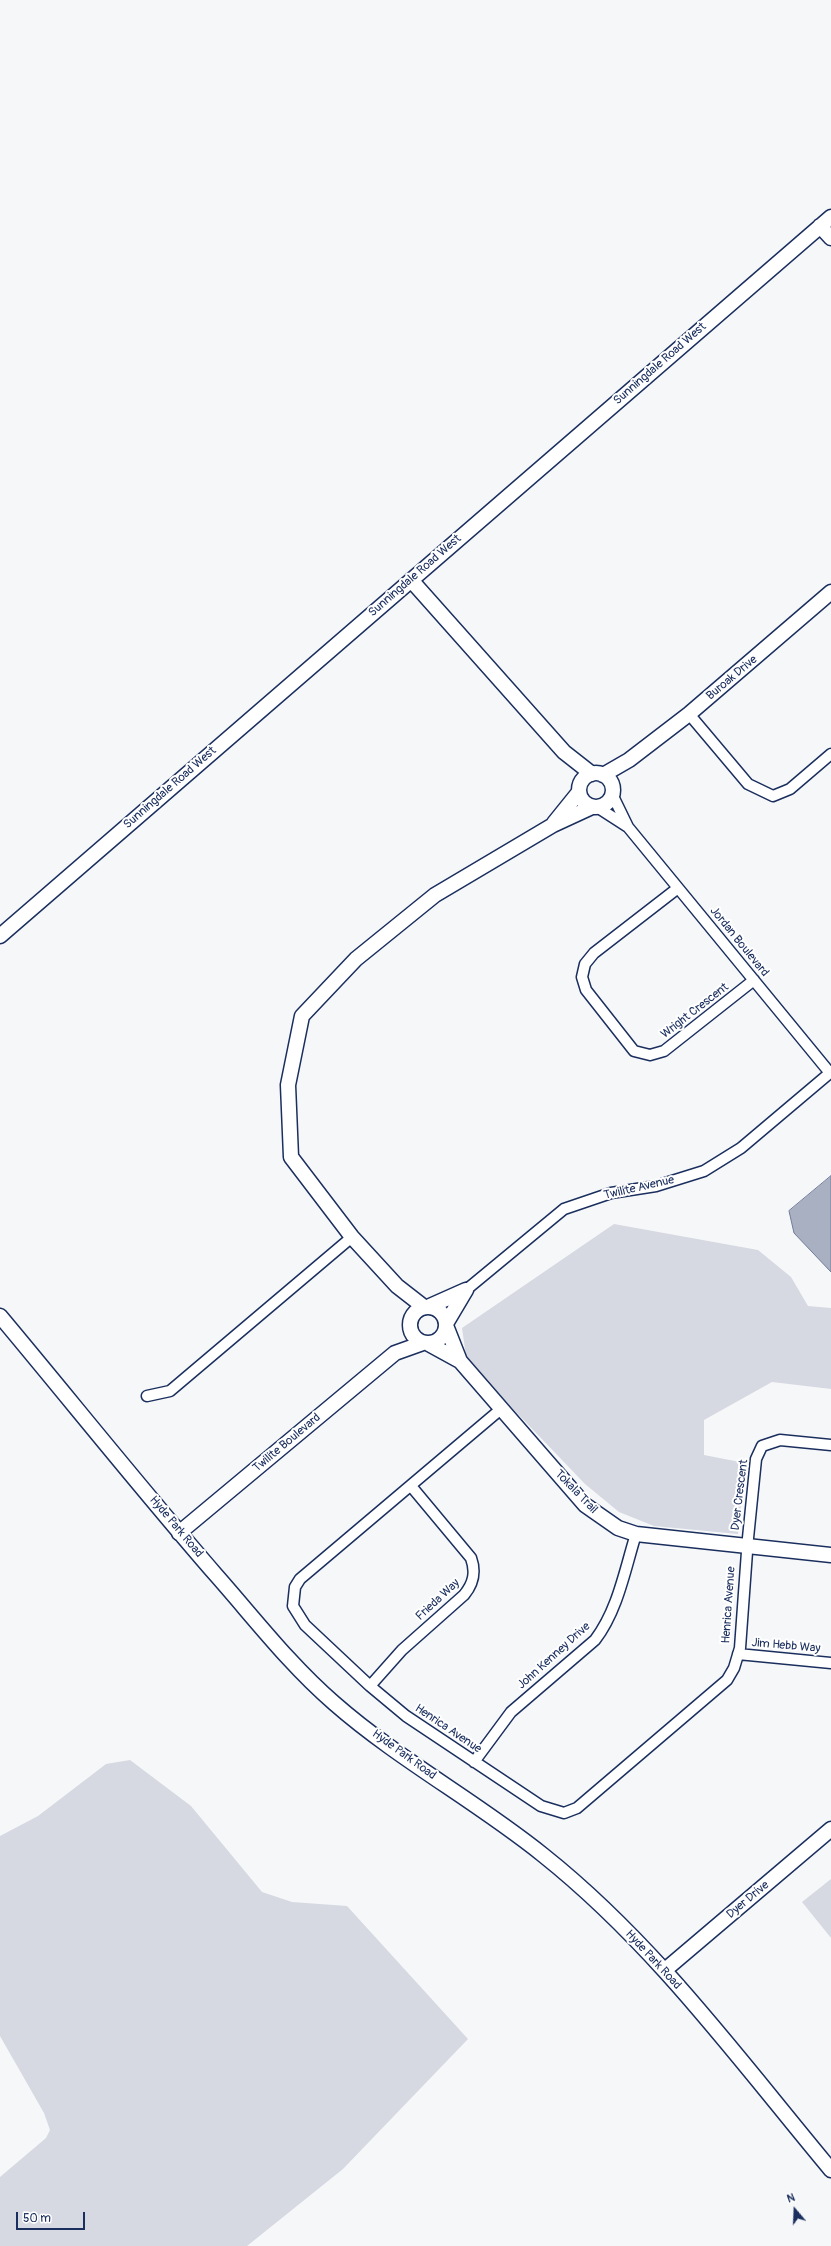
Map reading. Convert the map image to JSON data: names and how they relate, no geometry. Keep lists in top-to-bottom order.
{
  "streets": {
    "street": [
      "Sunningdale Road West",
      "Buroak Drive",
      "Jordan Boulevard",
      "Wright Crescent",
      "Twilite Avenue",
      "Twilite Boulevard",
      "Tokala Trail",
      "Dyer Crescent",
      "Hyde Park Road",
      "Frieda Way",
      "Henrica Avenue",
      "Jim Hebb Way",
      "John Kenney Drive",
      "Dyer Drive"
    ]
  },
  "crossings": [
    ["Buroak Drive", "Jordan Boulevard"],
    ["Jordan Boulevard", "Wright Crescent"],
    ["Jordan Boulevard", "Twilite Avenue"],
    ["Twilite Avenue", "Twilite Boulevard"],
    ["Twilite Avenue", "Tokala Trail"],
    ["Twilite Boulevard", "Tokala Trail"],
    ["Twilite Boulevard", "Hyde Park Road"],
    ["Tokala Trail", "Dyer Crescent"],
    ["Tokala Trail", "Henrica Avenue"],
    ["Tokala Trail", "John Kenney Drive"],
    ["Dyer Crescent", "Henrica Avenue"],
    ["Hyde Park Road", "Dyer Drive"],
    ["Frieda Way", "Henrica Avenue"],
    ["Henrica Avenue", "Jim Hebb Way"],
    ["Henrica Avenue", "John Kenney Drive"]
  ],
  "scale_bar": "50 m",
  "north": "top"
}
